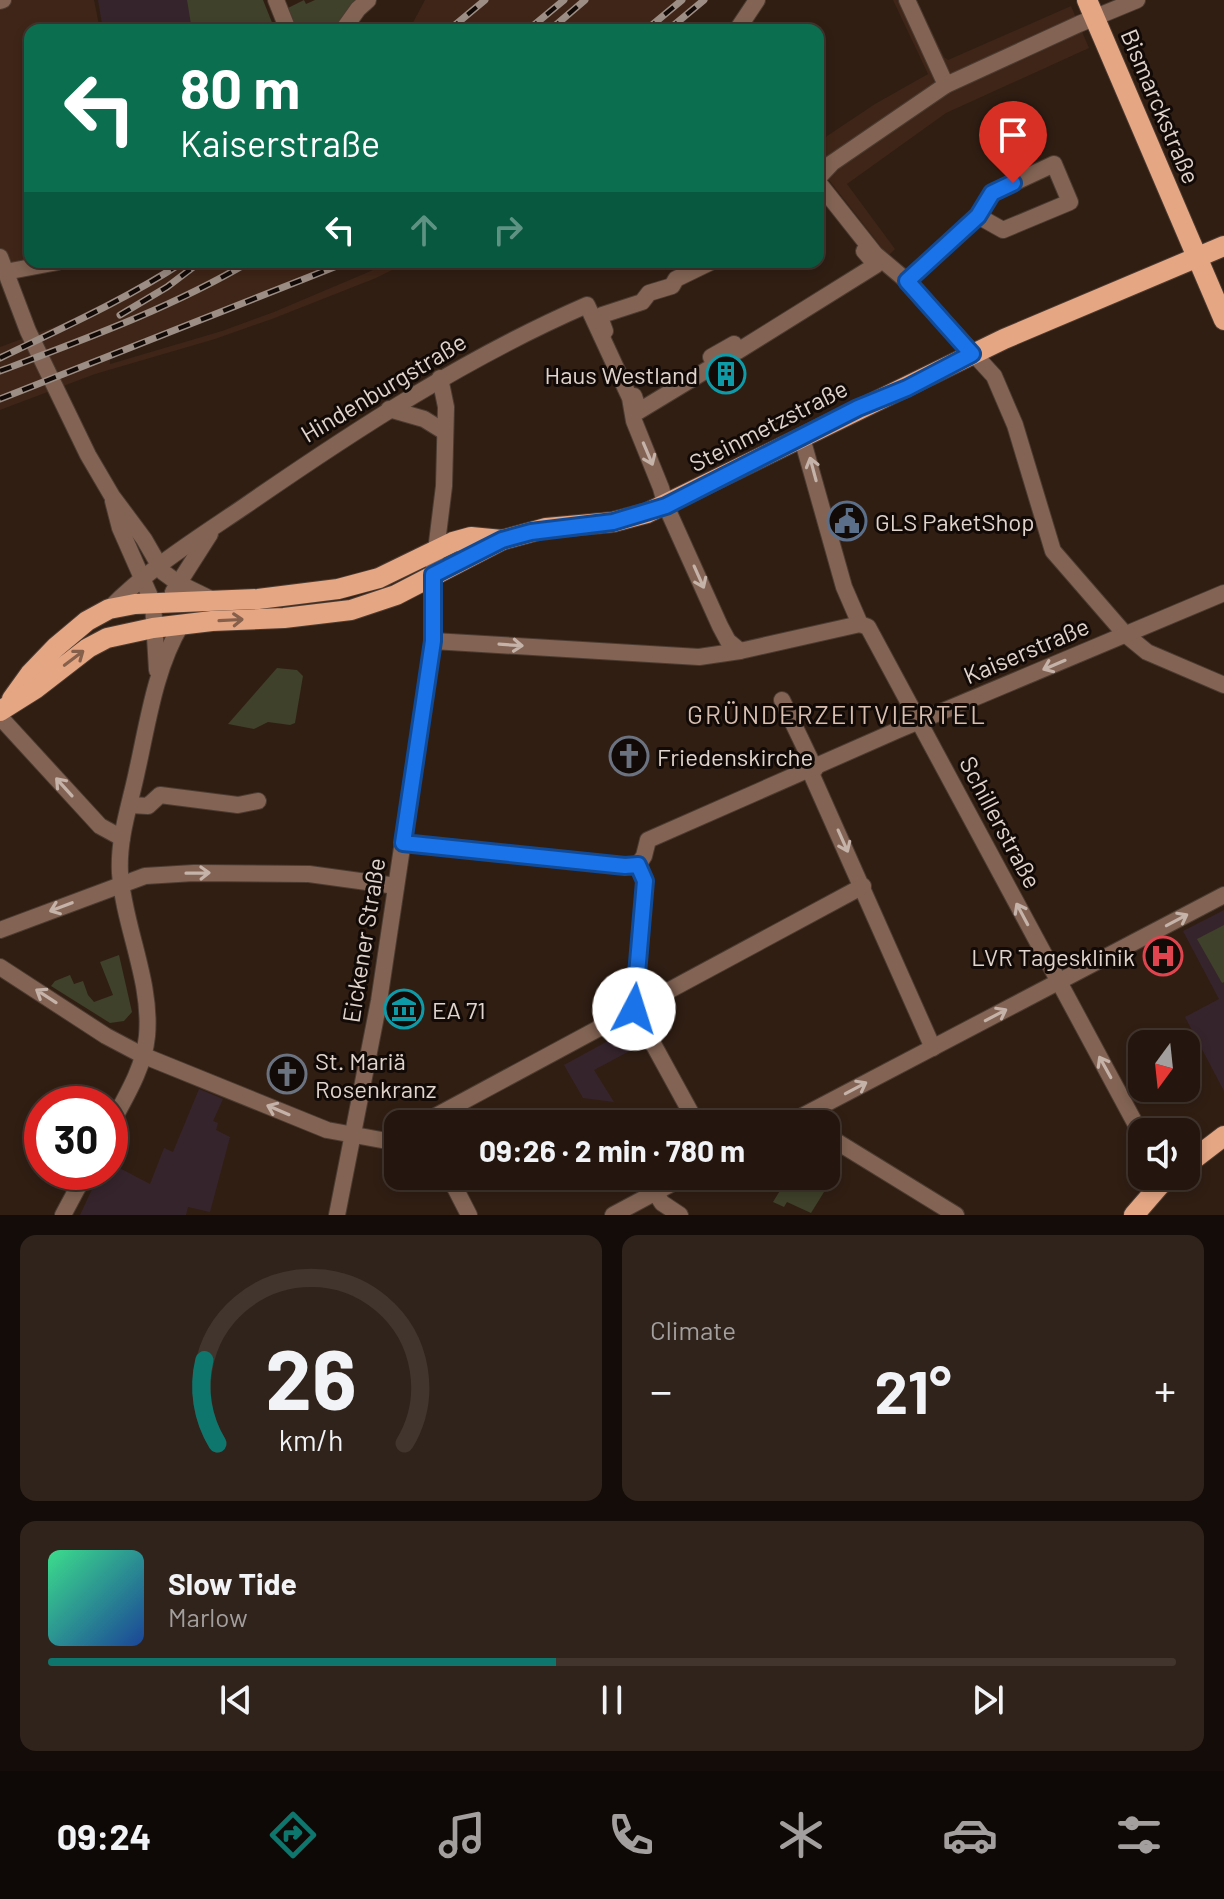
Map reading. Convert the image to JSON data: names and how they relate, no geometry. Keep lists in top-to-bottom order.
{
  "streets": {
    "main road": ["Bismarckstraße", "Hindenburgstraße", "Steinmetzstraße"],
    "street": ["Kaiserstraße", "Schillerstraße", "Eickener Straße"]
  },
  "crossings": [
    ["Bismarckstraße", "Steinmetzstraße"],
    ["Hindenburgstraße", "Steinmetzstraße"],
    ["Hindenburgstraße", "Eickener Straße"],
    ["Steinmetzstraße", "Schillerstraße"],
    ["Steinmetzstraße", "Eickener Straße"],
    ["Kaiserstraße", "Schillerstraße"]
  ],
  "districts": ["GRÜNDERZEITVIERTEL"],
  "places": {
    "building": ["Haus Westland"],
    "public building": ["GLS PaketShop"],
    "church": ["Friedenskirche", "St. Mariä Rosenkranz"],
    "hospital": ["LVR Tagesklinik"],
    "museum": ["EA 71"]
  },
  "north": "bottom",
  "page": {
    "turn": ["80 m", "Kaiserstraße"],
    "limit": "30",
    "trip": "09:26 · 2 min · 780 m",
    "tile": "Climate",
    "heat": ["−", "21°", "+"],
    "song": ["Slow Tide", "Marlow"],
    "tabs": "09:24",
    "gauge": ["26", "km/h"]
  }
}
